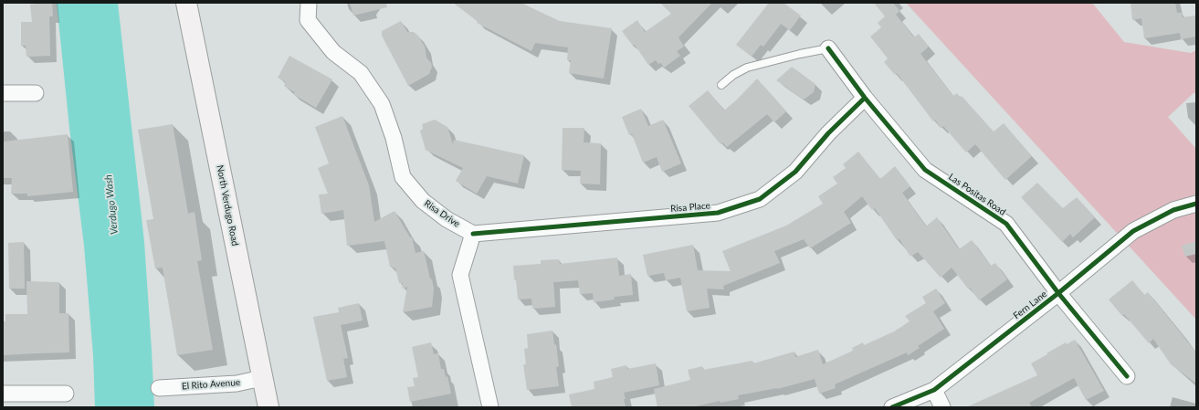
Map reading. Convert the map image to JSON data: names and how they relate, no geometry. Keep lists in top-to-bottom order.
{
  "streets": {
    "main road": ["North Verdugo Road"],
    "street": [
      "Las Positas Road",
      "Risa Place",
      "Risa Drive",
      "Fern Lane",
      "El Rito Avenue"
    ]
  },
  "crossings": [
    ["Las Positas Road", "Risa Place"],
    ["Las Positas Road", "Fern Lane"],
    ["North Verdugo Road", "El Rito Avenue"],
    ["Risa Place", "Risa Drive"]
  ],
  "water": ["Verdugo Wash"]
}
